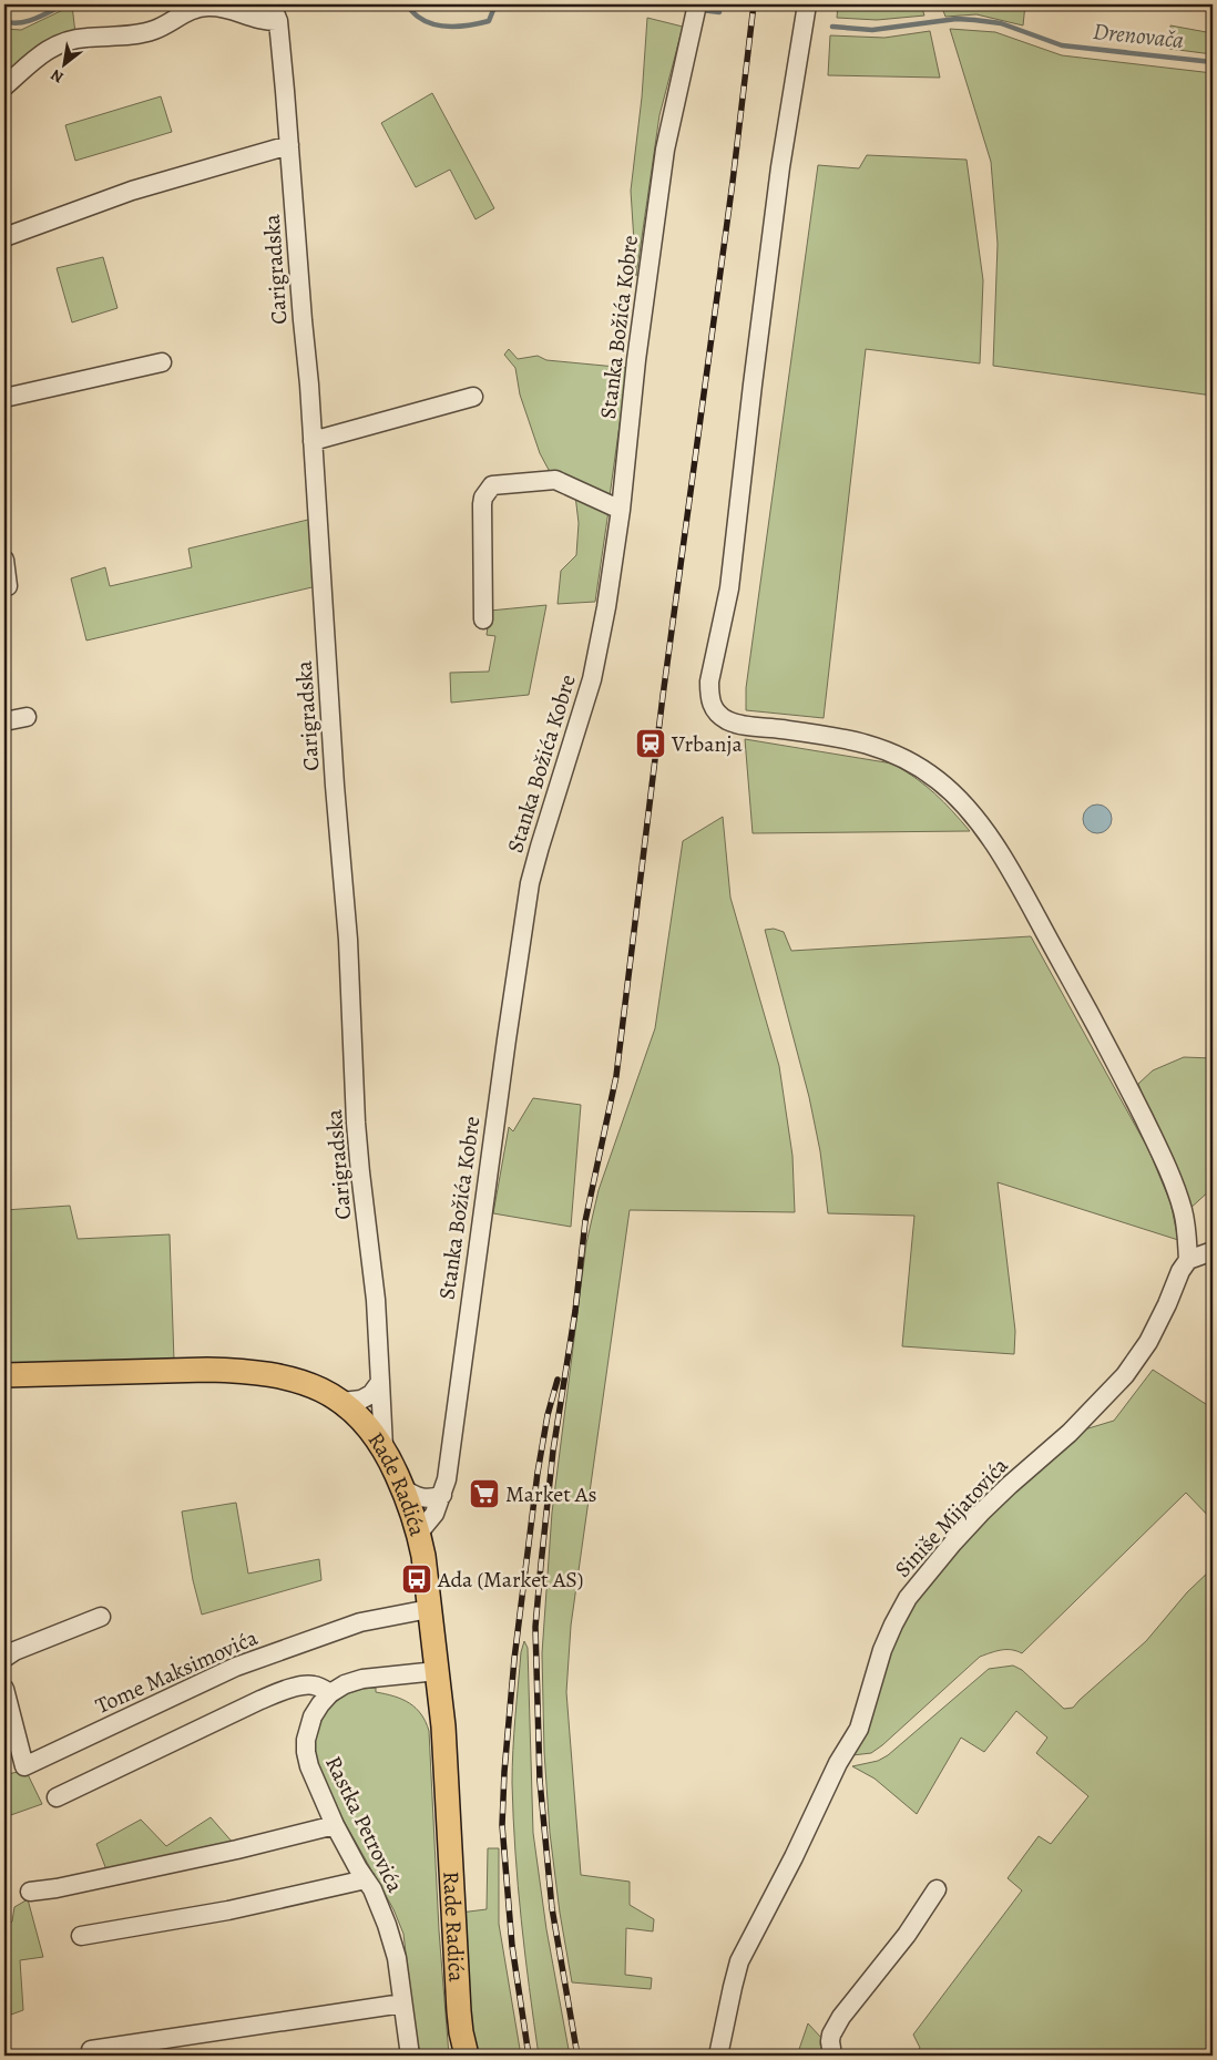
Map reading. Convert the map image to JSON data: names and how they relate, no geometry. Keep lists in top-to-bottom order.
{
  "streets": {
    "main road": ["Rade Radića"],
    "street": [
      "Carigradska",
      "Stanka Božića Kobre",
      "Siniše Mijatovića",
      "Tome Maksimovića",
      "Rastka Petrovića"
    ]
  },
  "crossings": [
    ["Carigradska", "Rade Radića"],
    ["Stanka Božića Kobre", "Rade Radića"],
    ["Rade Radića", "Tome Maksimovića"],
    ["Rade Radića", "Rastka Petrovića"]
  ],
  "water": ["Drenovača"],
  "places": {
    "station": ["Vrbanja"],
    "supermarket": ["Market As"],
    "bus stop": ["Ada (Market AS)"]
  },
  "north": "bottom left"
}
